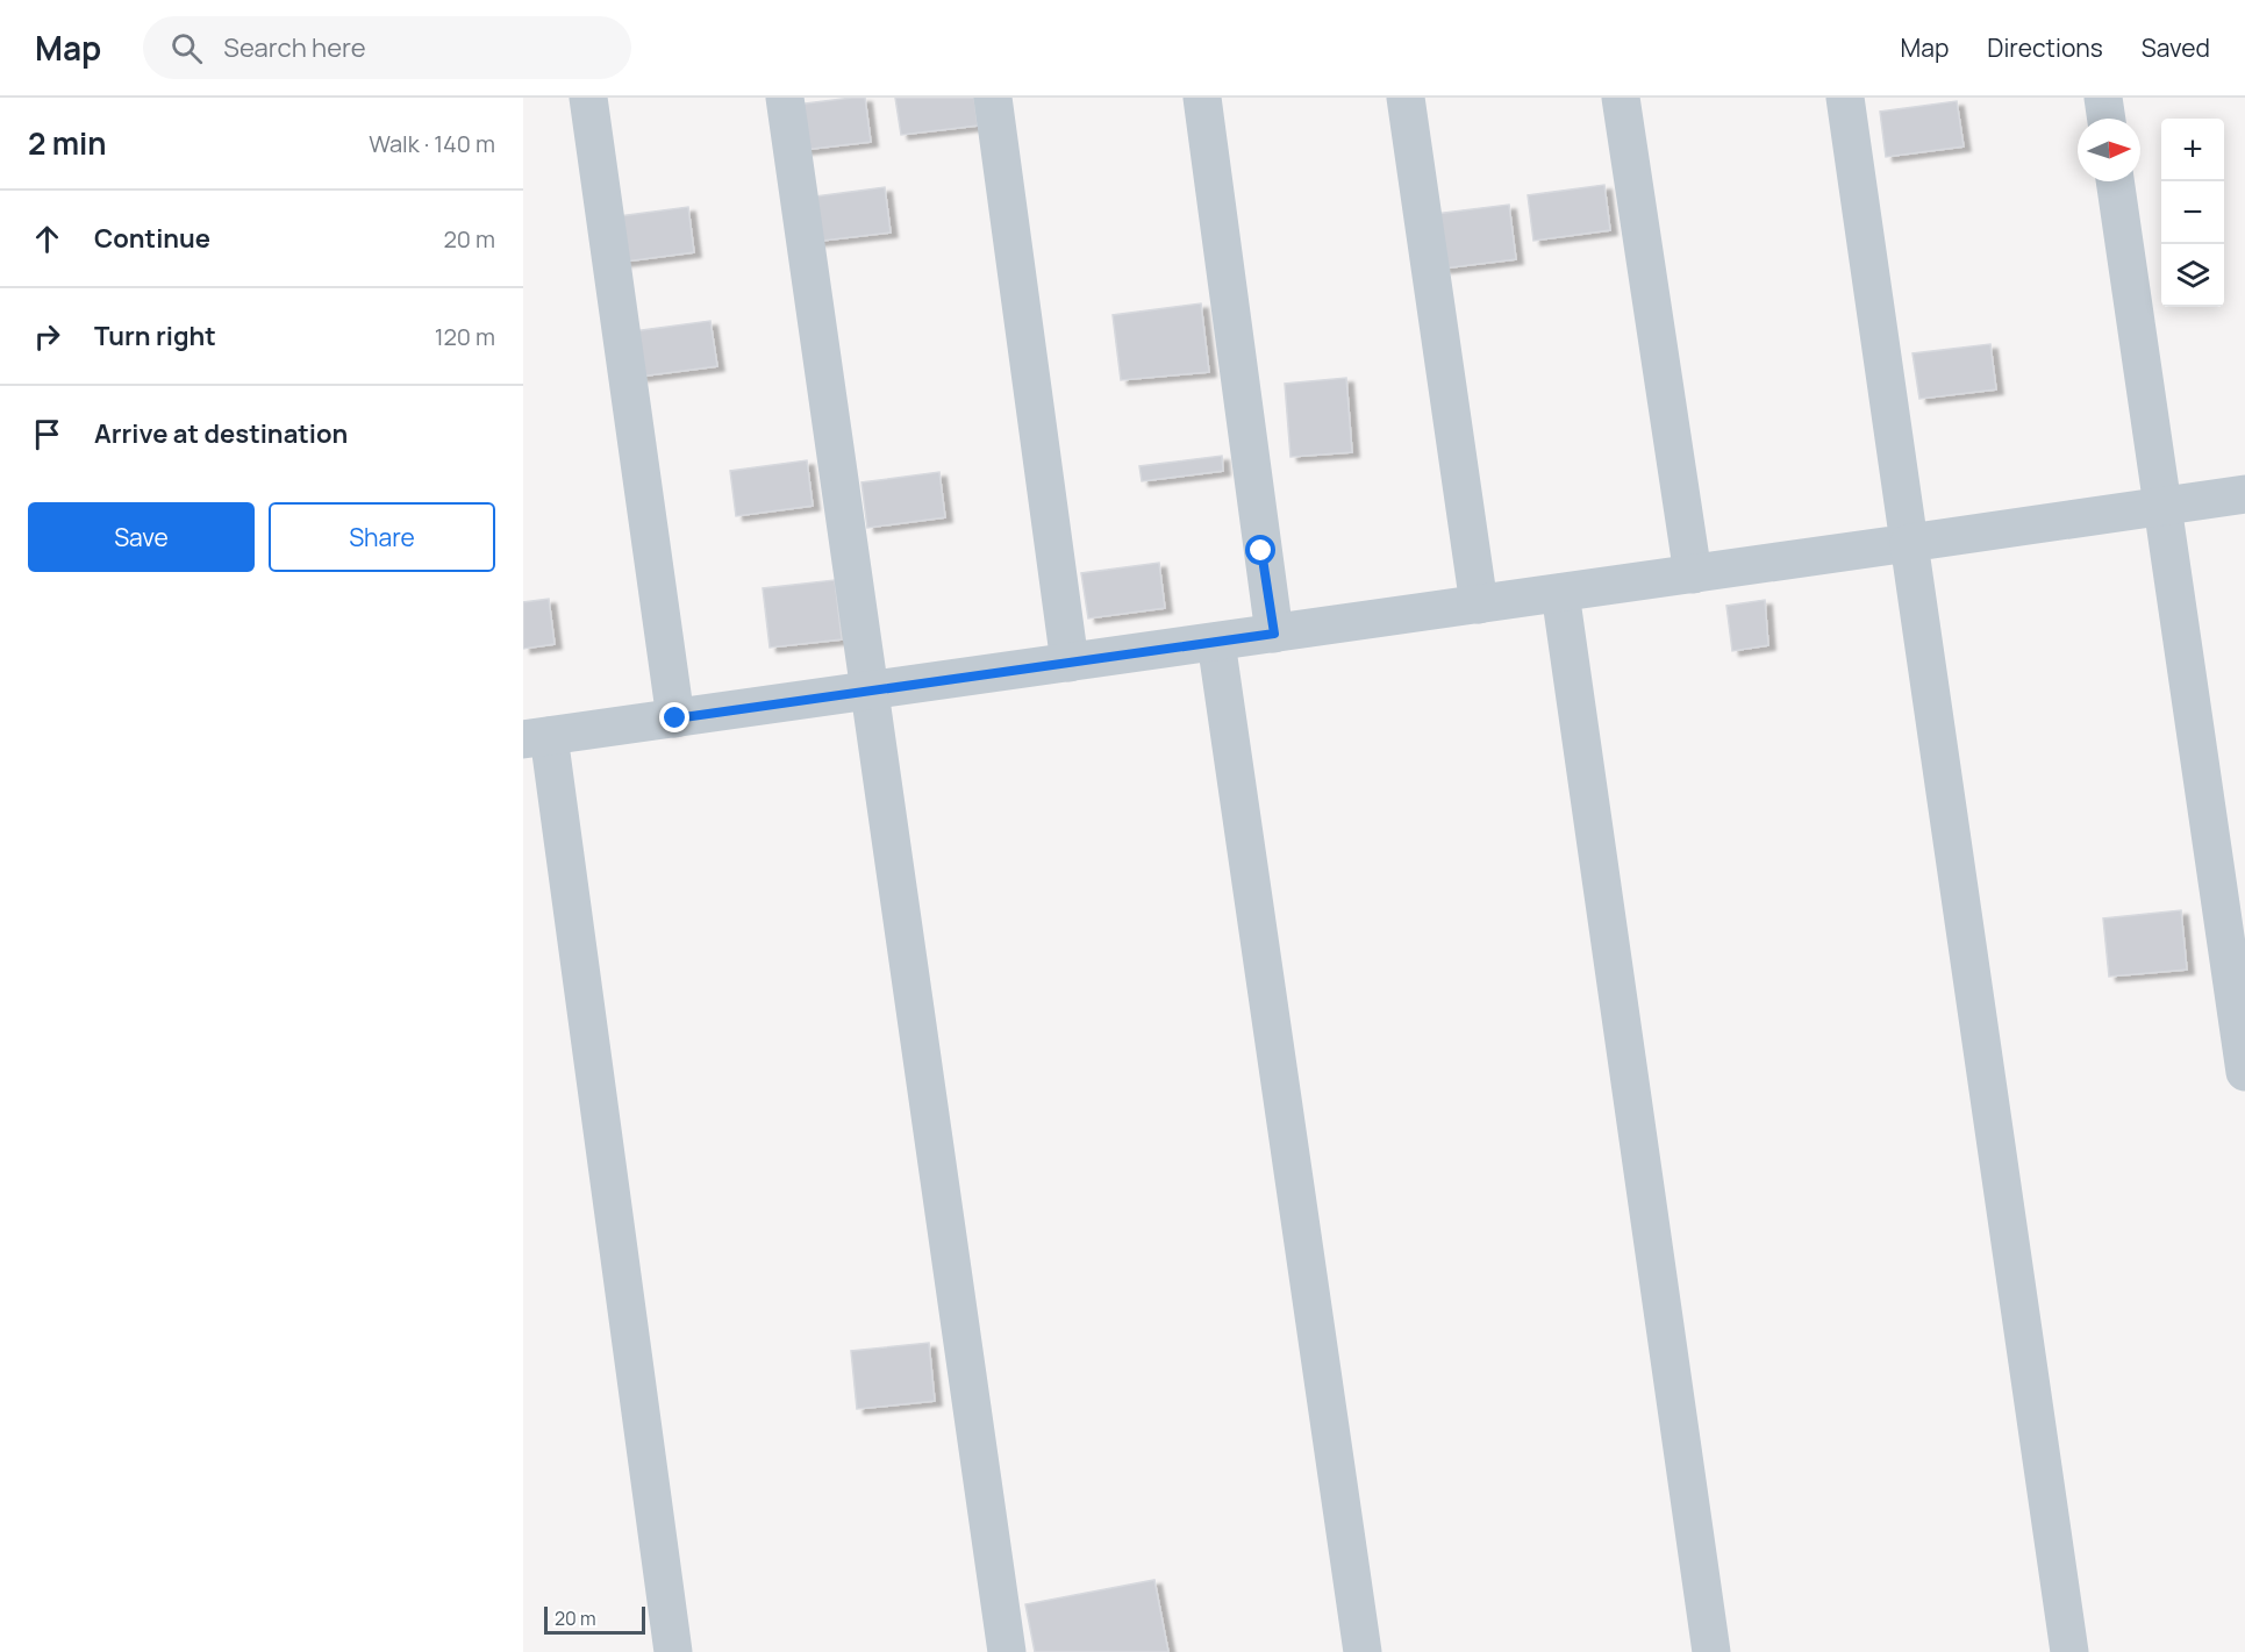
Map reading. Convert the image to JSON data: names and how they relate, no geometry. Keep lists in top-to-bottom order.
{
  "scale_bar": "20 m",
  "north": "right",
  "page": {
    "header": "Map",
    "search": "Search here",
    "nav": ["Map", "Directions", "Saved"],
    "heading": ["2 min", "Walk · 140 m"],
    "map_buttons": ["+", "−"],
    "list": [
      ["Continue", "20 m"],
      ["Turn right", "120 m"],
      "Arrive at destination"
    ],
    "buttons": ["Save", "Share"],
    "scale": "20 m"
  }
}
